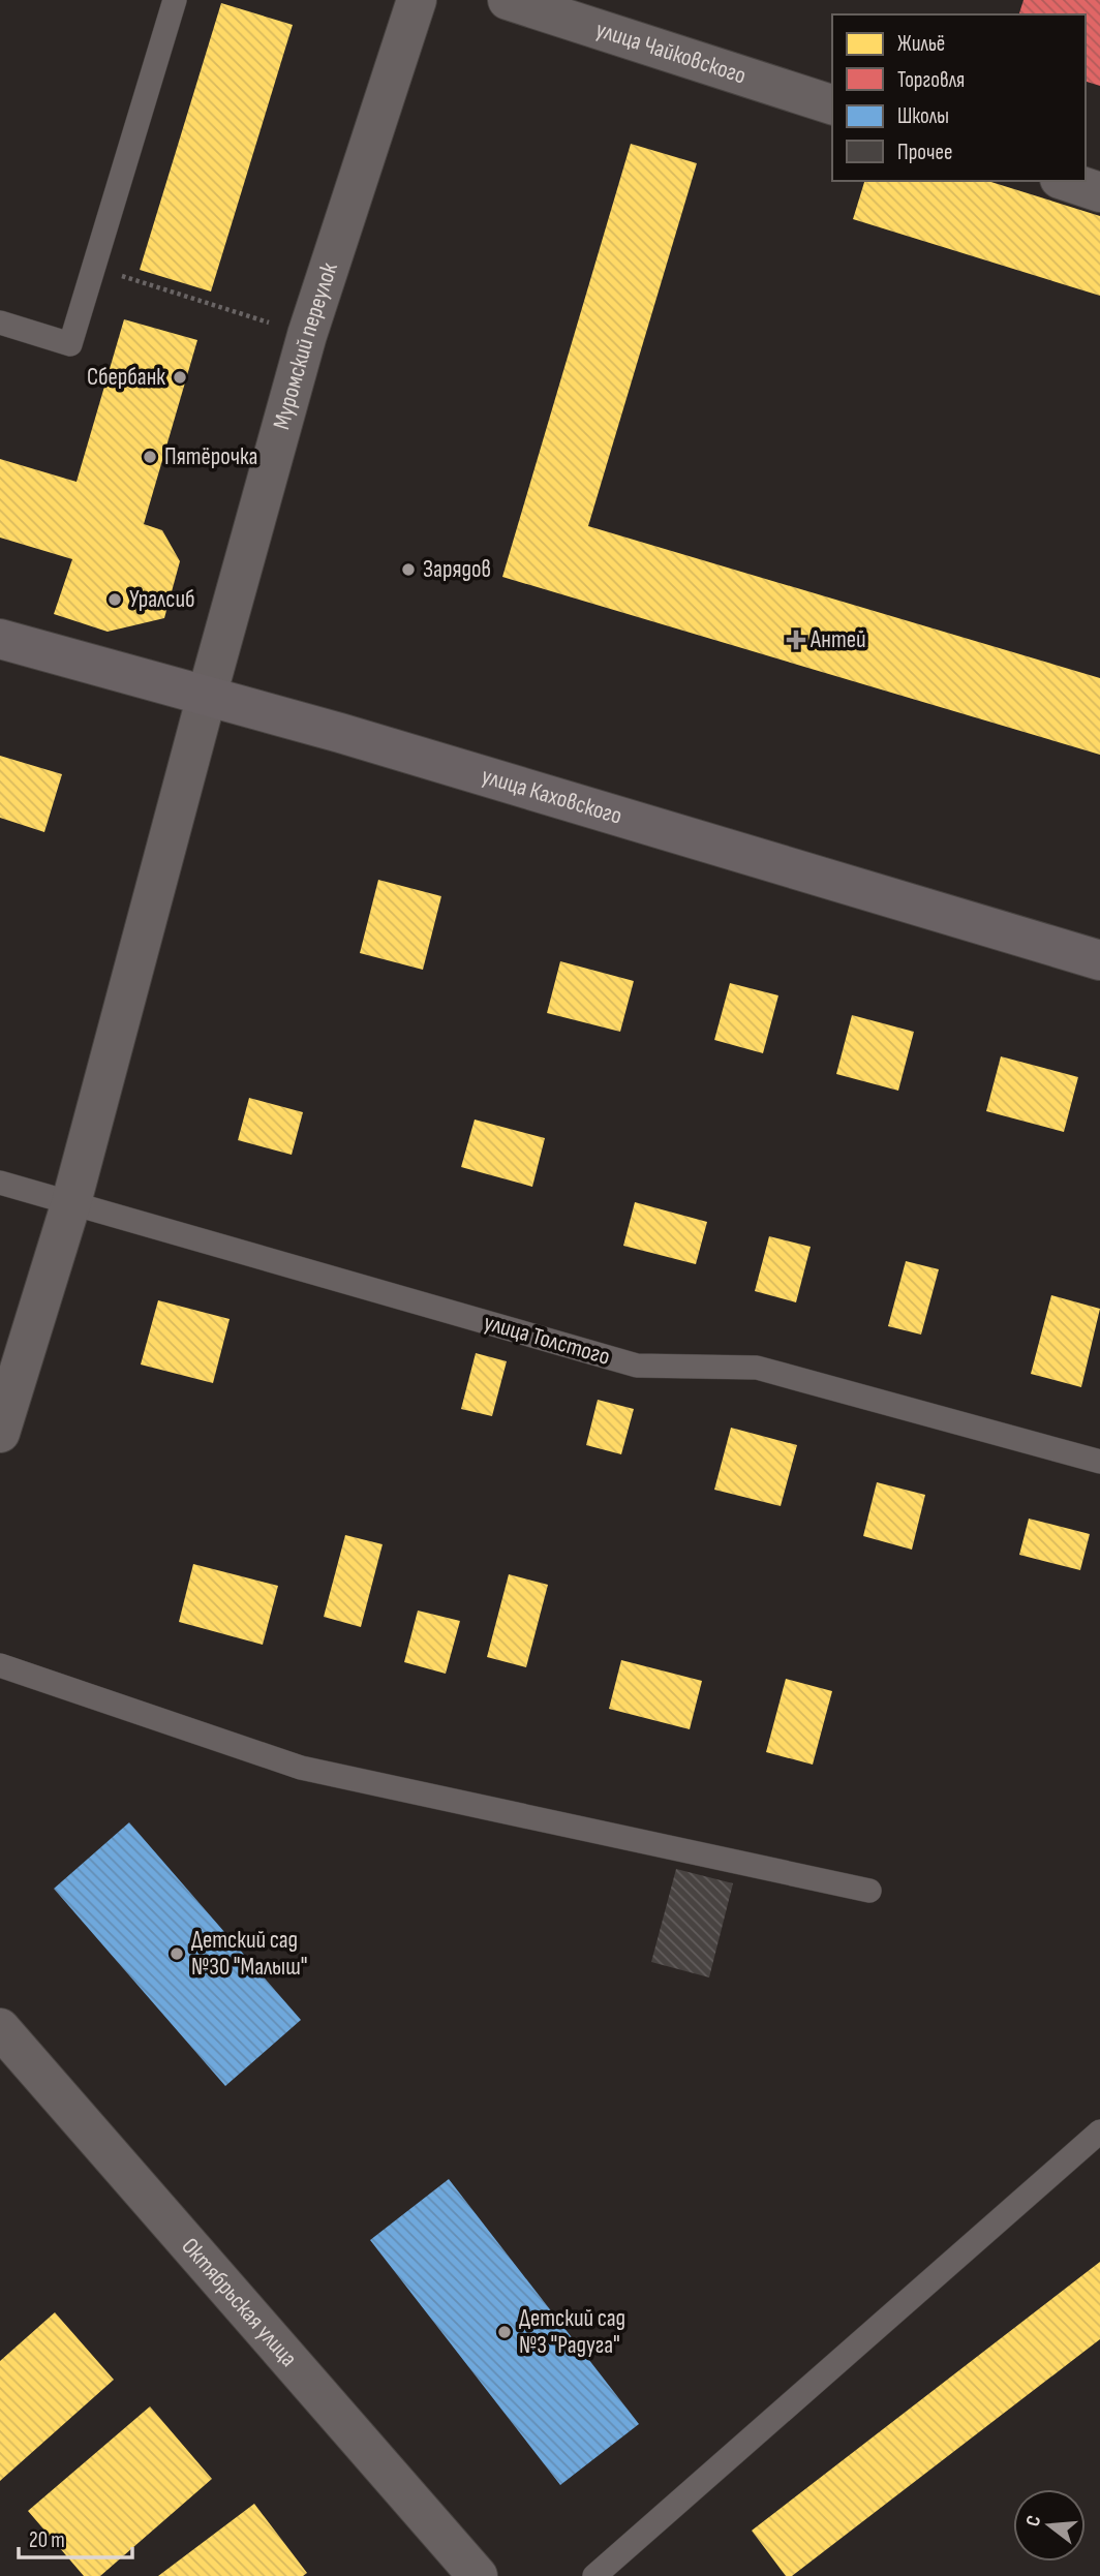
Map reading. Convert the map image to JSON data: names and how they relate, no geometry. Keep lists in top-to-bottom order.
{
  "streets": {
    "main road": ["улица Каховского"],
    "street": ["улица Чайковского", "Муромский переулок", "Октябрьская улица"],
    "lane": ["улица Толстого"]
  },
  "crossings": [
    ["Муромский переулок", "улица Каховского"],
    ["Муромский переулок", "улица Толстого"]
  ],
  "places": {
    "other": [
      "Сбербанк",
      "Пятёрочка",
      "Зарядов",
      "Уралсиб",
      "Детский сад №30 \"Малыш\"",
      "Детский сад №3 \"Радуга\""
    ],
    "health": ["Антей"]
  },
  "legend": [
    "Жильё",
    "Торговля",
    "Школы",
    "Прочее"
  ],
  "scale_bar": "20 m",
  "north": "left"
}
